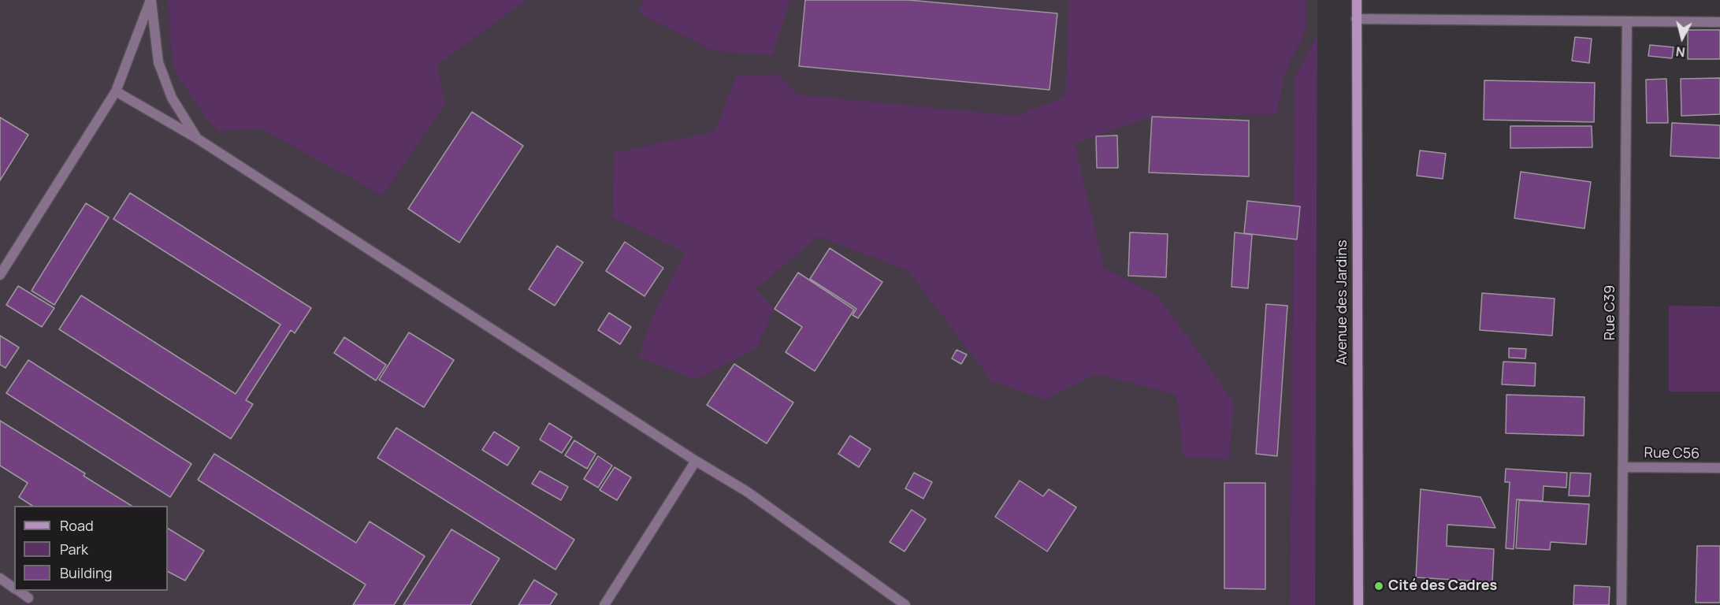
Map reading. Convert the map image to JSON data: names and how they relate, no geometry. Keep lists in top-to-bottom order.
{
  "streets": {
    "main road": ["Avenue des Jardins"],
    "street": ["Rue C39", "Rue C56"]
  },
  "crossings": [
    ["Rue C39", "Rue C56"]
  ],
  "places": ["Cité des Cadres"],
  "legend": ["Road", "Park", "Building"],
  "north": "bottom"
}
